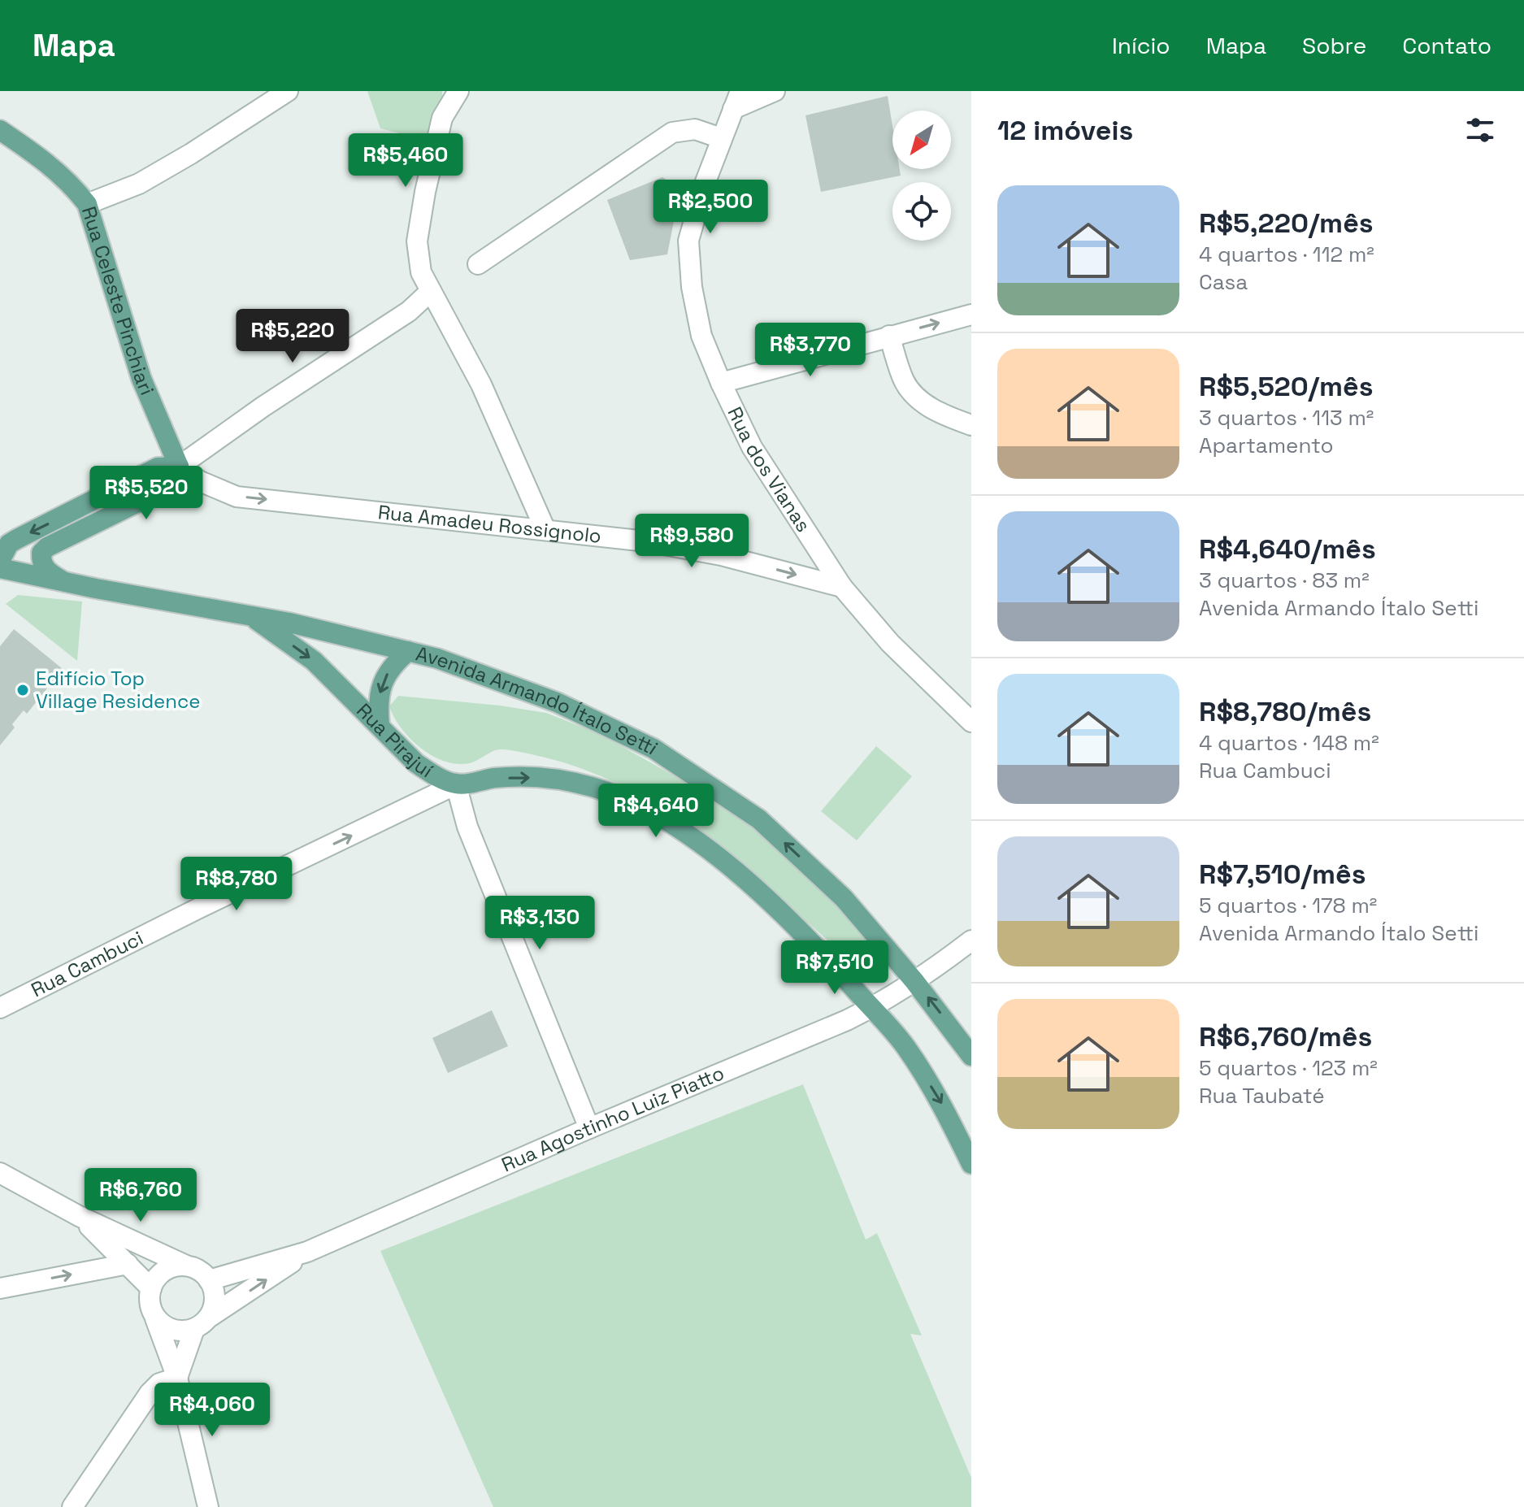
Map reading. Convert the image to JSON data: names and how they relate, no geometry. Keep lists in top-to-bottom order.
{
  "streets": {
    "main road": ["Rua Celeste Pinchiari", "Avenida Armando Ítalo Setti", "Rua Pirajuí"],
    "street": [
      "Rua dos Vianas",
      "Rua Amadeu Rossignolo",
      "Rua Cambuci",
      "Rua Agostinho Luiz Piatto"
    ]
  },
  "crossings": [
    ["Rua Celeste Pinchiari", "Rua Amadeu Rossignolo"],
    ["Rua dos Vianas", "Rua Amadeu Rossignolo"],
    ["Avenida Armando Ítalo Setti", "Rua Pirajuí"],
    ["Avenida Armando Ítalo Setti", "Rua Agostinho Luiz Piatto"],
    ["Rua Pirajuí", "Rua Cambuci"],
    ["Rua Pirajuí", "Rua Agostinho Luiz Piatto"]
  ],
  "one_way": ["Rua Amadeu Rossignolo", "Rua Cambuci"],
  "places": ["Edifício Top Village Residence"],
  "north": "bottom left",
  "page": {
    "header": "Mapa",
    "nav": [
      "Início",
      "Mapa",
      "Sobre",
      "Contato"
    ],
    "heading": "12 imóveis",
    "price": [
      "R$5,460",
      "R$2,500",
      "R$5,220",
      "R$3,770",
      "R$5,520",
      "R$9,580",
      "R$4,640",
      "R$8,780",
      "R$3,130",
      "R$7,510",
      "R$6,760",
      "R$4,060"
    ],
    "list": [
      {
        "name": "R$5,220/mês",
        "note": "4 quartos · 112 m² · Casa"
      },
      {
        "name": "R$5,520/mês",
        "note": "3 quartos · 113 m² · Apartamento"
      },
      {
        "name": "R$4,640/mês",
        "note": "3 quartos · 83 m² · Avenida Armando Ítalo Setti"
      },
      {
        "name": "R$8,780/mês",
        "note": "4 quartos · 148 m² · Rua Cambuci"
      },
      {
        "name": "R$7,510/mês",
        "note": "5 quartos · 178 m² · Avenida Armando Ítalo Setti"
      },
      {
        "name": "R$6,760/mês",
        "note": "5 quartos · 123 m² · Rua Taubaté"
      }
    ]
  }
}
